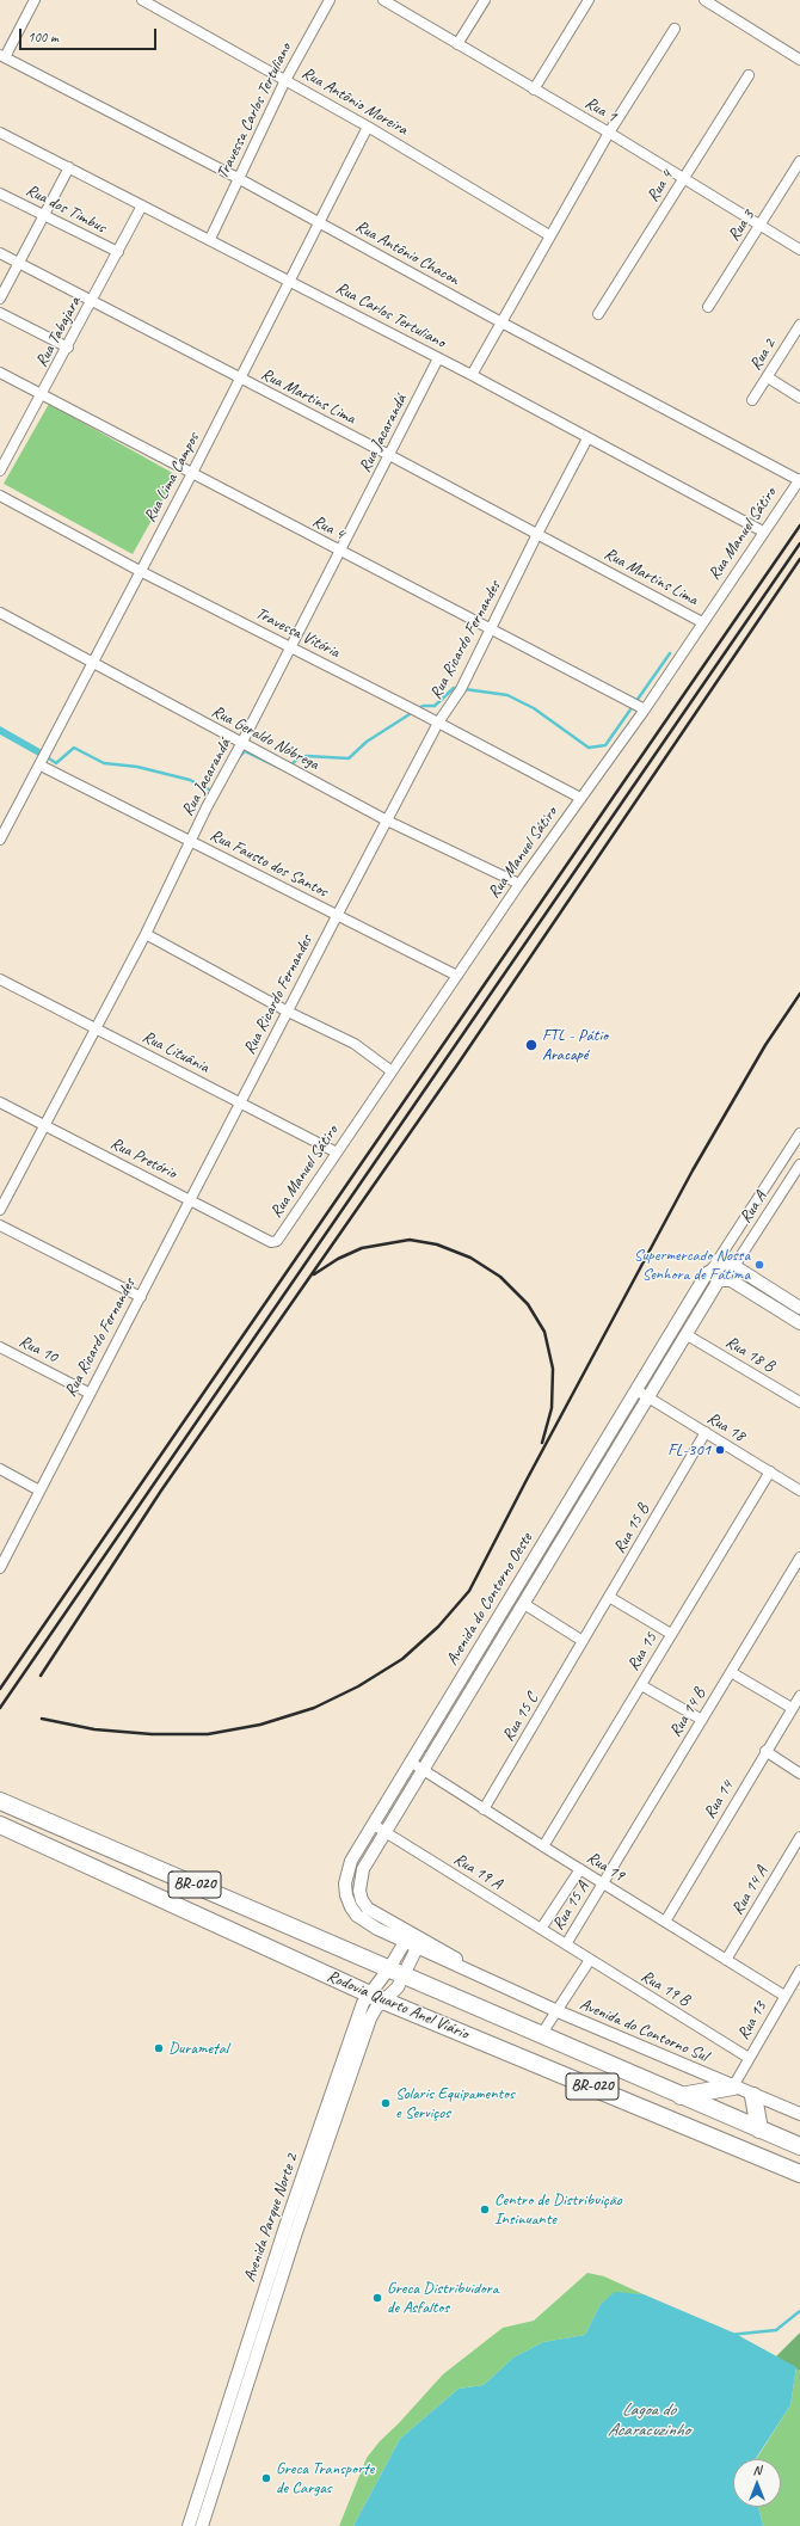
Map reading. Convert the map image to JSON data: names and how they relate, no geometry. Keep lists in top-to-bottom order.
{
  "streets": {
    "highway": ["BR-020", "Rodovia Quarto Anel Viário"],
    "street": [
      "Rua Antônio Moreira",
      "Rua 1",
      "Travessa Carlos Tertuliano",
      "Rua 4",
      "Rua dos Timbus",
      "Rua 3",
      "Rua Antônio Chacon",
      "Rua Carlos Tertuliano",
      "Rua Tabajara",
      "Rua 2",
      "Rua Martins Lima",
      "Rua Jacarandá",
      "Rua Lima Campos",
      "Rua Manuel Sátiro",
      "Travessa Vitória",
      "Rua Ricardo Fernandes",
      "Rua Geraldo Nóbrega",
      "Rua Fausto dos Santos",
      "Rua Lituânia",
      "Rua Pretório",
      "Rua A",
      "Rua 10",
      "Rua 18 B",
      "Rua 18",
      "Rua 15 B",
      "Avenida do Contorno Oeste",
      "Rua 15",
      "Rua 14 B",
      "Rua 15 C",
      "Rua 14",
      "Rua 19",
      "Rua 19 A",
      "Rua 14 A",
      "Rua 15 A",
      "Rua 19 B",
      "Rua 13",
      "Avenida do Contorno Sul",
      "Avenida Parque Norte 2"
    ]
  },
  "crossings": [
    ["Rua Antônio Moreira", "Travessa Carlos Tertuliano"],
    ["Rua Antônio Moreira", "Rua Lima Campos"],
    ["Rua 1", "Rua 4"],
    ["Rua 1", "Rua 3"],
    ["Travessa Carlos Tertuliano", "Rua Antônio Chacon"],
    ["Travessa Carlos Tertuliano", "Rua Carlos Tertuliano"],
    ["Rua 4", "Rua Tabajara"],
    ["Rua 4", "Rua Jacarandá"],
    ["Rua 4", "Rua Lima Campos"],
    ["Rua 4", "Rua Manuel Sátiro"],
    ["Rua 4", "Rua Ricardo Fernandes"],
    ["Rua dos Timbus", "Rua Tabajara"],
    ["Rua Antônio Chacon", "Rua Lima Campos"],
    ["Rua Antônio Chacon", "Rua Manuel Sátiro"],
    ["Rua Carlos Tertuliano", "Rua Tabajara"],
    ["Rua Carlos Tertuliano", "Rua Jacarandá"],
    ["Rua Carlos Tertuliano", "Rua Lima Campos"],
    ["Rua Carlos Tertuliano", "Rua Manuel Sátiro"],
    ["Rua Carlos Tertuliano", "Rua Ricardo Fernandes"],
    ["Rua Tabajara", "Rua Martins Lima"],
    ["Rua Martins Lima", "Rua Jacarandá"],
    ["Rua Martins Lima", "Rua Lima Campos"],
    ["Rua Martins Lima", "Rua Manuel Sátiro"],
    ["Rua Martins Lima", "Rua Ricardo Fernandes"],
    ["Rua Jacarandá", "Travessa Vitória"],
    ["Rua Jacarandá", "Rua Geraldo Nóbrega"],
    ["Rua Jacarandá", "Rua Fausto dos Santos"],
    ["Rua Jacarandá", "Rua Lituânia"],
    ["Rua Jacarandá", "Rua Pretório"],
    ["Rua Lima Campos", "Travessa Vitória"],
    ["Rua Lima Campos", "Rua Geraldo Nóbrega"],
    ["Rua Lima Campos", "Rua Fausto dos Santos"],
    ["Rua Manuel Sátiro", "Travessa Vitória"],
    ["Rua Manuel Sátiro", "Rua Geraldo Nóbrega"],
    ["Rua Manuel Sátiro", "Rua Fausto dos Santos"],
    ["Rua Manuel Sátiro", "Rua Lituânia"],
    ["Rua Manuel Sátiro", "Rua Pretório"],
    ["Travessa Vitória", "Rua Ricardo Fernandes"],
    ["Rua Ricardo Fernandes", "Rua Geraldo Nóbrega"],
    ["Rua Ricardo Fernandes", "Rua Fausto dos Santos"],
    ["Rua Ricardo Fernandes", "Rua Lituânia"],
    ["Rua Ricardo Fernandes", "Rua Pretório"],
    ["Rua Ricardo Fernandes", "Rua 10"],
    ["Rua 18 B", "Avenida do Contorno Oeste"],
    ["Rua 18", "Rua 15 B"],
    ["Rua 18", "Avenida do Contorno Oeste"],
    ["Rua 18", "Rua 15"],
    ["Rua 15 B", "Rua 15 C"],
    ["Avenida do Contorno Oeste", "Rua 19"],
    ["Avenida do Contorno Oeste", "Rua 19 A"],
    ["Avenida do Contorno Oeste", "Avenida do Contorno Sul"],
    ["Avenida do Contorno Oeste", "Avenida Parque Norte 2"],
    ["Rua 15", "Rua 19"],
    ["Rua 14 B", "Rua 19"],
    ["Rua 14 B", "Rua 15 A"],
    ["Rua 15 C", "Rua 19"],
    ["Rua 14", "Rua 19"],
    ["Rua 19", "Rua 14 A"],
    ["Rua 19", "Rua 15 A"],
    ["Rua 19", "Rua 13"],
    ["Rua 19 A", "Rua 15 A"],
    ["Rua 19 A", "Rua 19 B"],
    ["Rua 15 A", "Rua 19 B"],
    ["Rua 19 B", "Rua 13"],
    ["Rodovia Quarto Anel Viário", "Avenida Parque Norte 2"],
    ["Rua 13", "Avenida do Contorno Sul"],
    ["Avenida do Contorno Sul", "Avenida Parque Norte 2"]
  ],
  "water": ["Lagoa do Acaracuzinho"],
  "places": [
    "FTL - Pátio Aracapé",
    "Supermercado Nossa Senhora de Fátima",
    "FL-301",
    "Durametal",
    "Solaris Equipamentos e Serviços",
    "Centro de Distribuição Insinuante",
    "Greca Distribuidora de Asfaltos",
    "Greca Transporte de Cargas"
  ],
  "scale_bar": "100 m",
  "north": "top"
}
